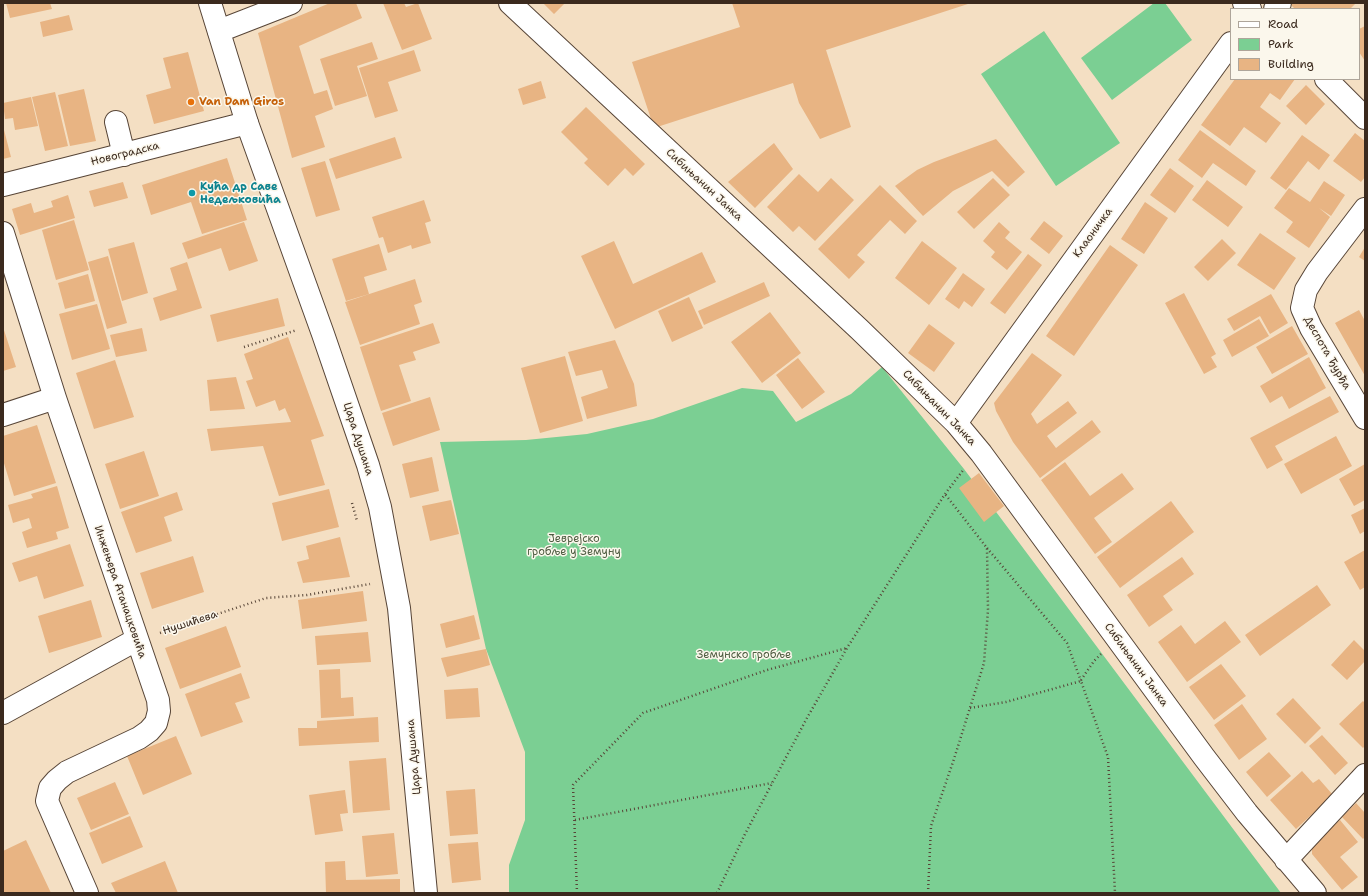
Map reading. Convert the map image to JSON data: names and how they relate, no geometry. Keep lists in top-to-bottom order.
{
  "streets": {
    "street": [
      "Новоградска",
      "Сибињанин Јанка",
      "Клаоничка",
      "Деспота Ђурђа",
      "Цара Душана",
      "Инжењера Атанацковића"
    ],
    "path": ["Нушићева"]
  },
  "crossings": [
    ["Новоградска", "Цара Душана"],
    ["Сибињанин Јанка", "Клаоничка"],
    ["Цара Душана", "Нушићева"],
    ["Инжењера Атанацковића", "Нушићева"]
  ],
  "parks": ["Јеврејско гробље у Земуну", "Земунско гробље"],
  "places": ["Van Dam Giros", "Кућа др Саве Недељковића"],
  "legend": ["Road", "Park", "Building"]
}
